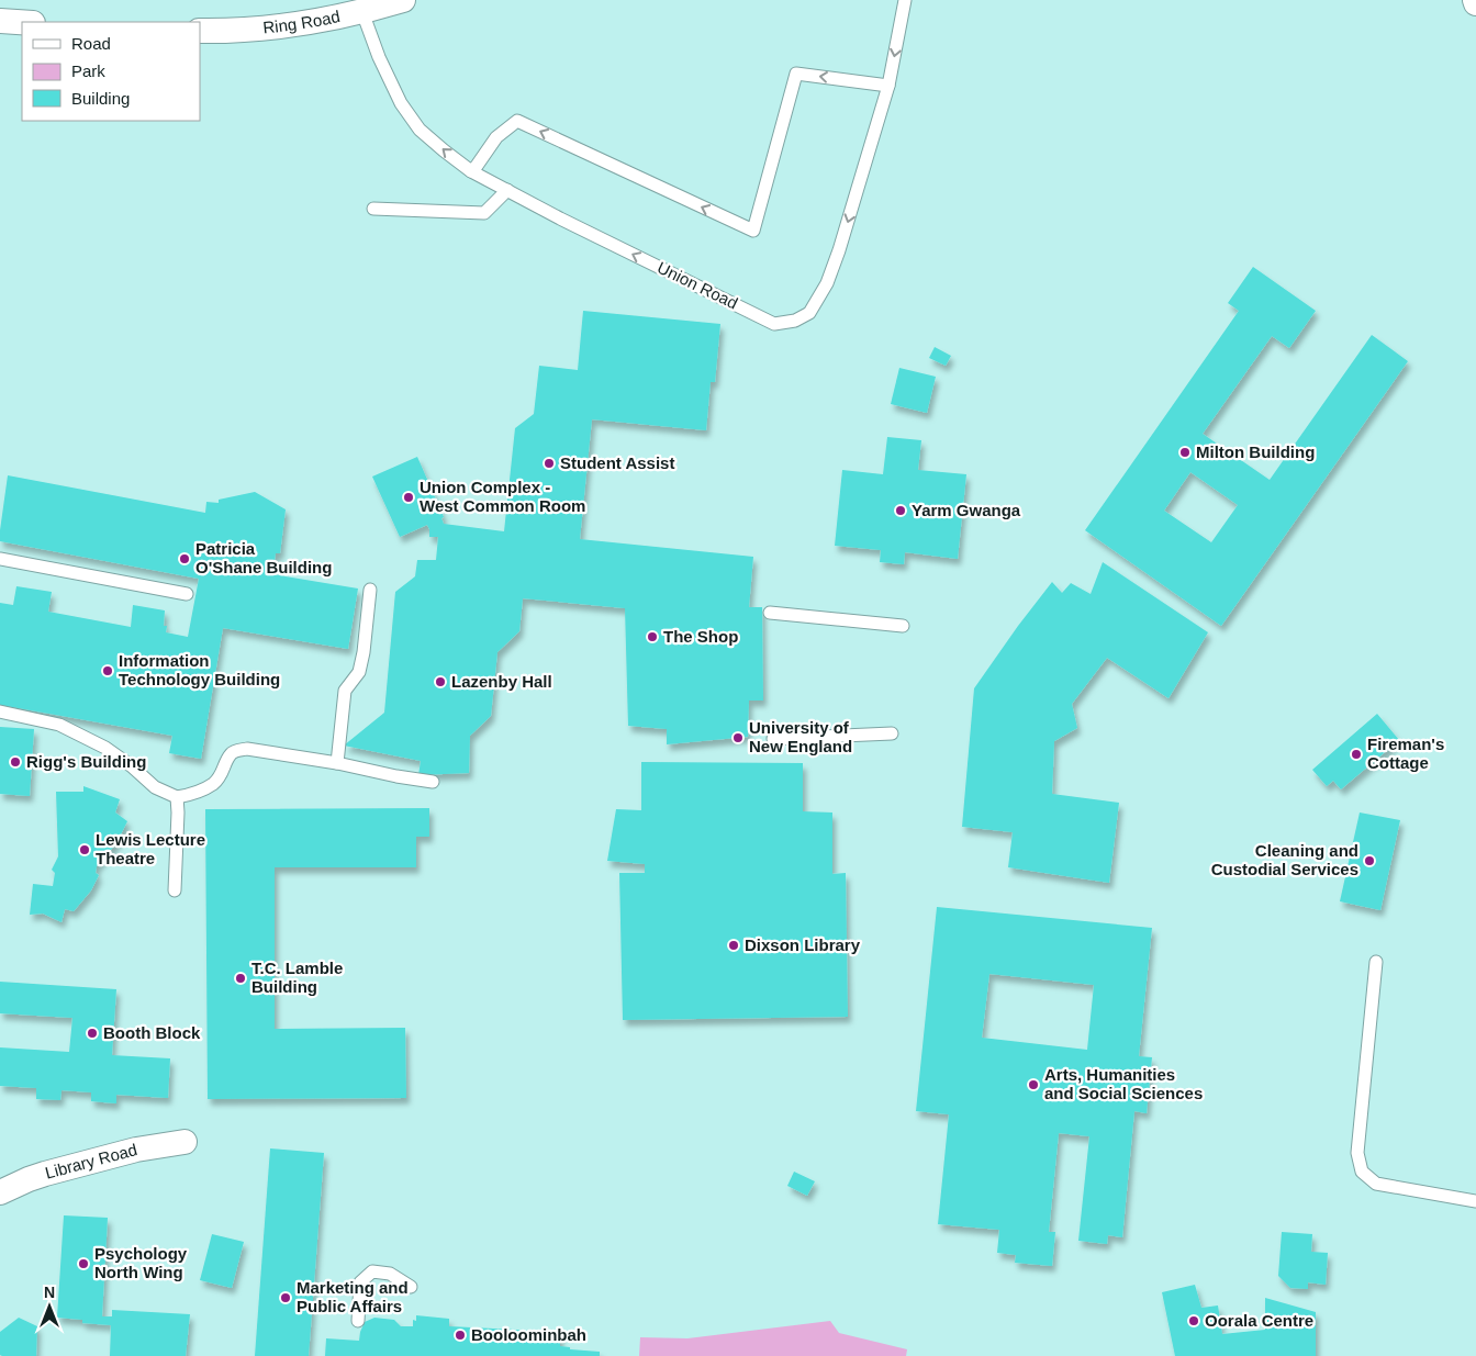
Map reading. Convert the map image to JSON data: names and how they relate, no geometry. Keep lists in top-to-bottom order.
{
  "streets": {
    "street": ["Ring Road", "Library Road"],
    "lane": ["Union Road"]
  },
  "crossings": [
    ["Ring Road", "Union Road"]
  ],
  "places": [
    "Milton Building",
    "Student Assist",
    "Union Complex - West Common Room",
    "Yarm Gwanga",
    "Patricia O'Shane Building",
    "The Shop",
    "Information Technology Building",
    "Lazenby Hall",
    "University of New England",
    "Fireman's Cottage",
    "Rigg's Building",
    "Lewis Lecture Theatre",
    "Cleaning and Custodial Services",
    "Dixson Library",
    "T.C. Lamble Building",
    "Booth Block",
    "Arts, Humanities and Social Sciences",
    "Psychology North Wing",
    "Marketing and Public Affairs",
    "Oorala Centre",
    "Booloominbah"
  ],
  "legend": ["Road", "Park", "Building"],
  "north": "top"
}
